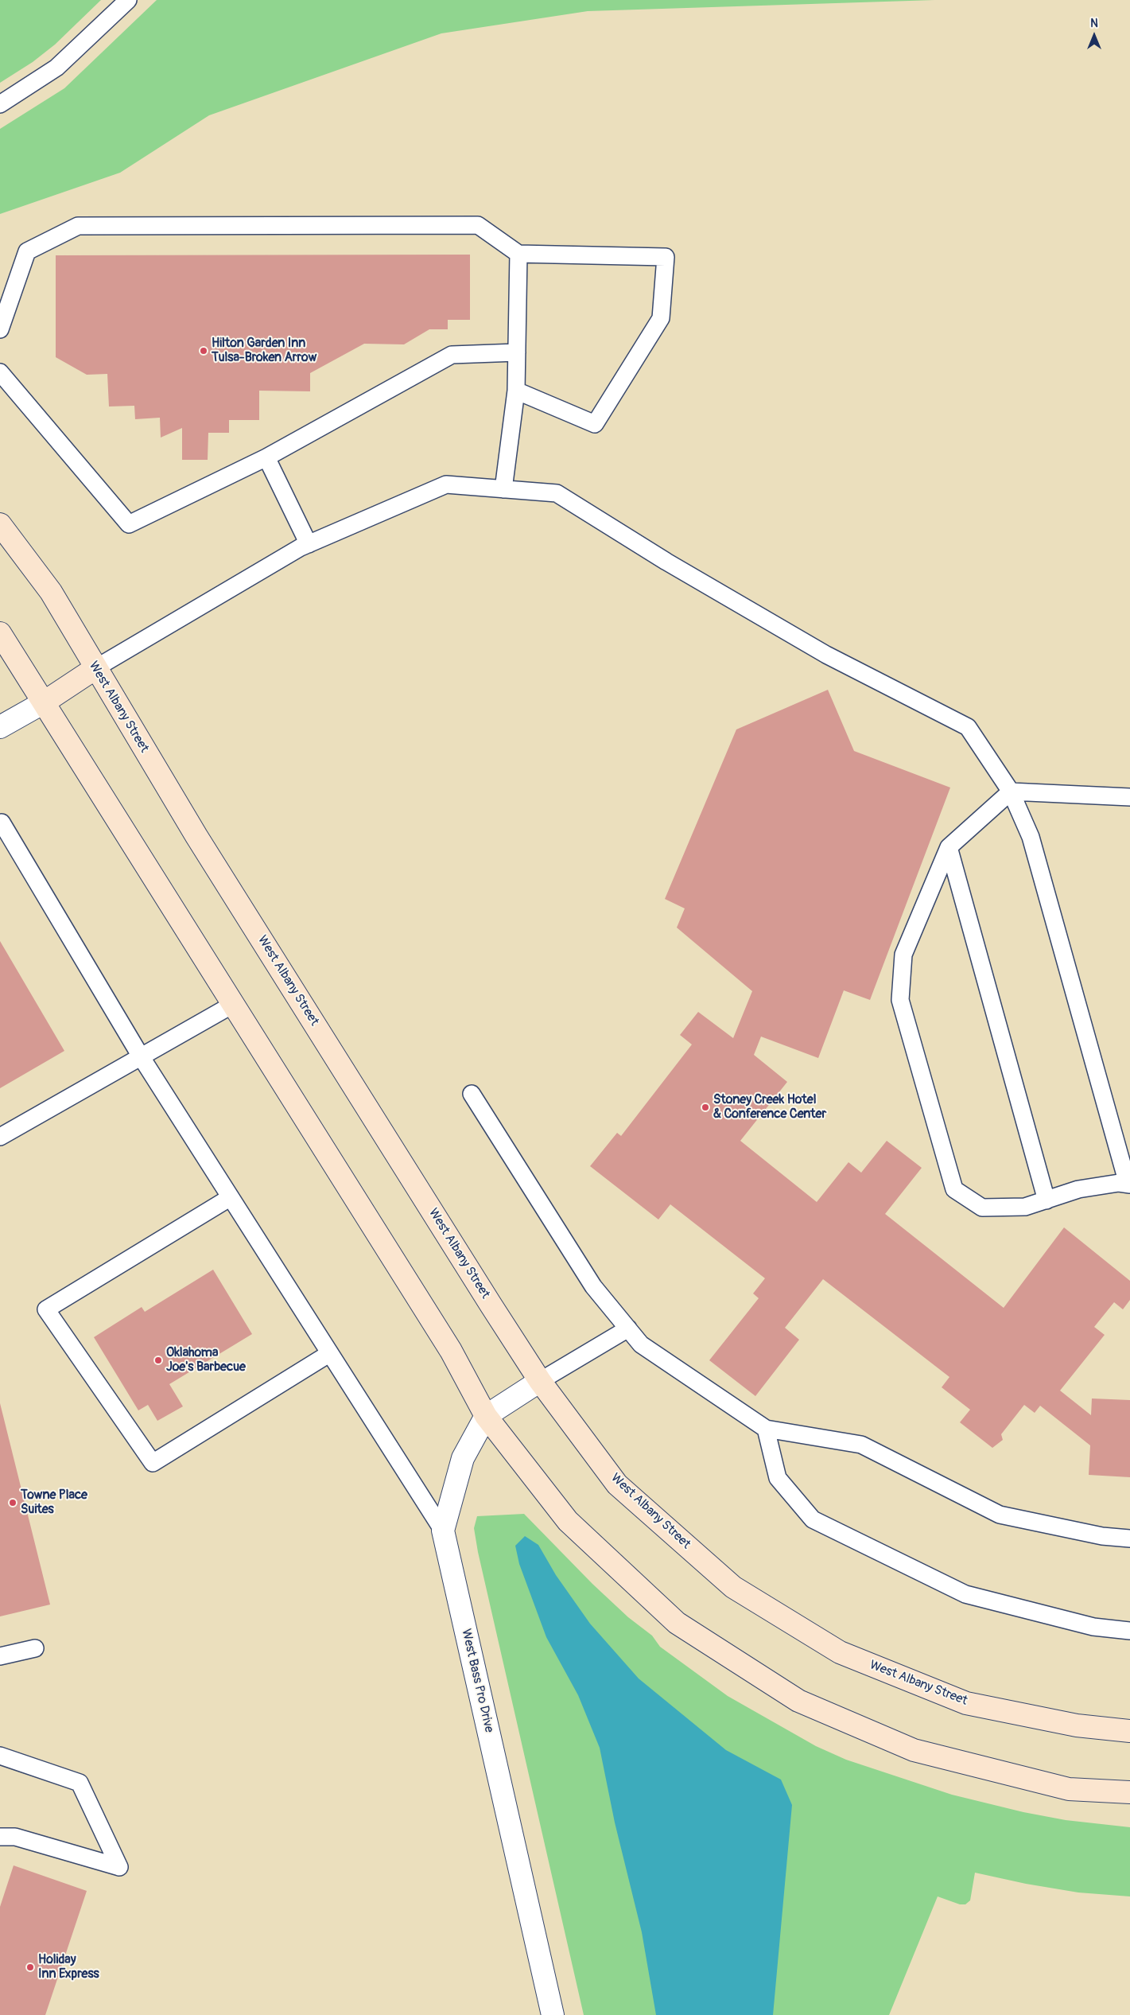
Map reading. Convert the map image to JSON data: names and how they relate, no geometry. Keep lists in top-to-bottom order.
{
  "streets": {
    "main road": ["West Albany Street"],
    "street": ["West Bass Pro Drive"]
  },
  "crossings": [
    ["West Albany Street", "West Bass Pro Drive"]
  ],
  "places": [
    "Hilton Garden Inn Tulsa-Broken Arrow",
    "Stoney Creek Hotel & Conference Center",
    "Oklahoma Joe's Barbecue",
    "Towne Place Suites",
    "Holiday Inn Express"
  ],
  "north": "top"
}
